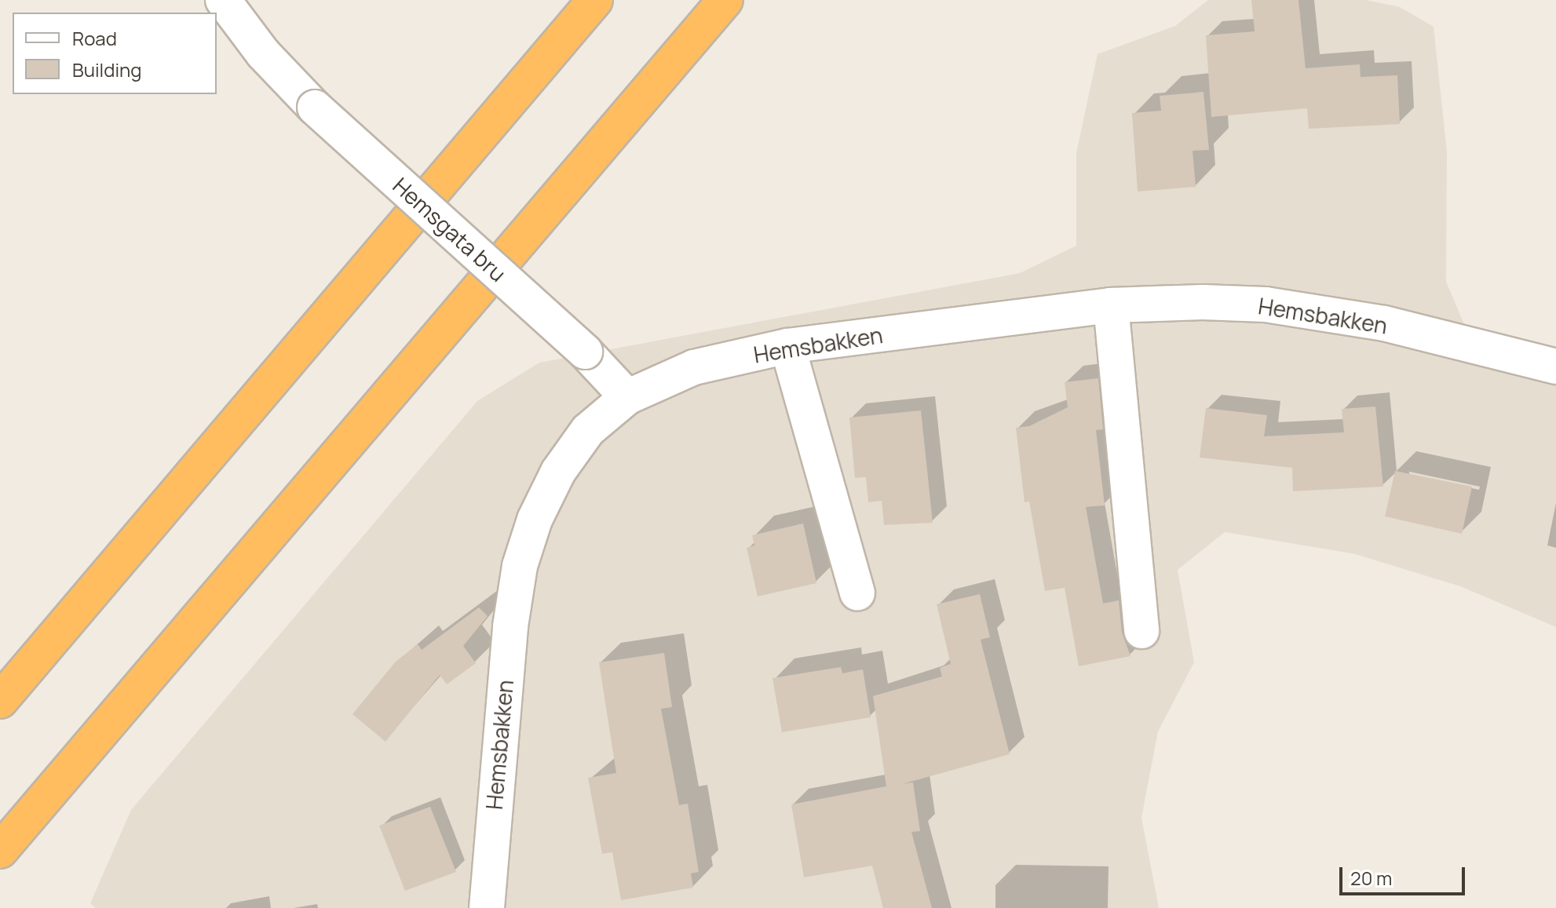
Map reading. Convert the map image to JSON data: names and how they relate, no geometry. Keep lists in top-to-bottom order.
{
  "streets": {
    "street": ["Hemsgata bru", "Hemsbakken"]
  },
  "crossings": [
    ["Hemsgata bru", "Hemsbakken"]
  ],
  "legend": ["Road", "Building"],
  "scale_bar": "20 m"
}
